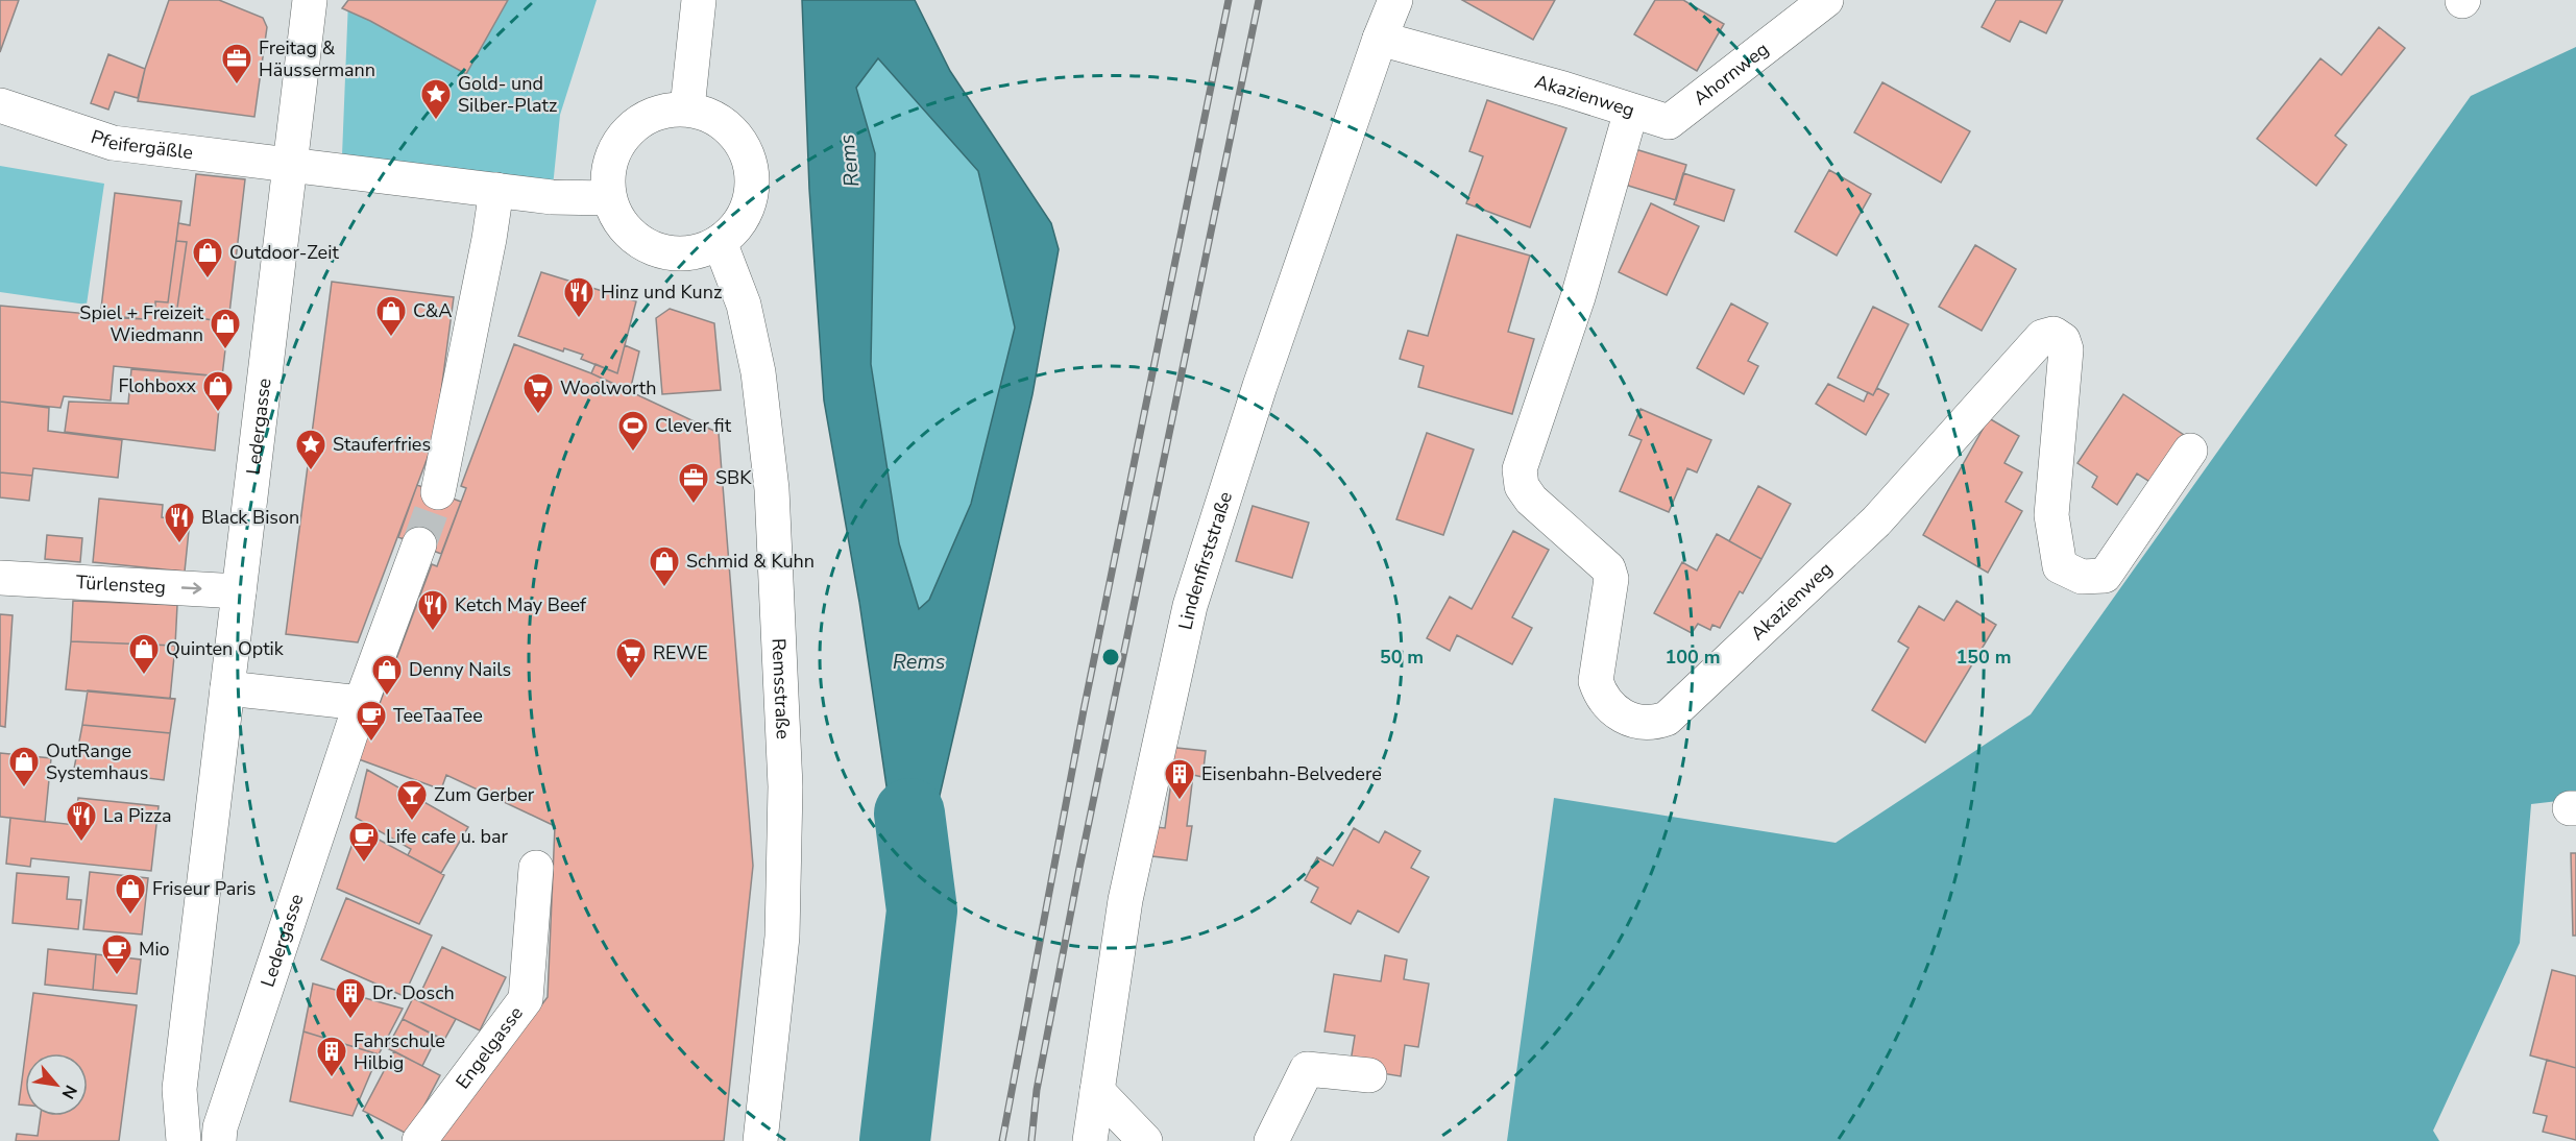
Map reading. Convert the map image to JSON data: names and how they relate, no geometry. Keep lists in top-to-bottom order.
{
  "streets": {
    "street": [
      "Ahornweg",
      "Akazienweg",
      "Pfeifergäßle",
      "Ledergasse",
      "Lindenfirststraße",
      "Türlensteg",
      "Remsstraße",
      "Engelgasse"
    ]
  },
  "crossings": [
    ["Ahornweg", "Akazienweg"],
    ["Akazienweg", "Lindenfirststraße"],
    ["Pfeifergäßle", "Ledergasse"],
    ["Ledergasse", "Türlensteg"]
  ],
  "one_way": ["Türlensteg"],
  "water": ["Rems"],
  "places": {
    "office": ["Freitag & Häussermann", "SBK"],
    "place": ["Gold- und Silber-Platz", "Stauferfries"],
    "shop": [
      "Outdoor-Zeit",
      "C&A",
      "Spiel + Freizeit Wiedmann",
      "Flohboxx",
      "Schmid & Kuhn",
      "Quinten Optik",
      "Denny Nails",
      "OutRange Systemhaus",
      "Friseur Paris"
    ],
    "restaurant": [
      "Hinz und Kunz",
      "Black Bison",
      "Ketch May Beef",
      "La Pizza"
    ],
    "supermarket": ["Woolworth", "REWE"],
    "sports": ["Clever fit"],
    "cafe": ["TeeTaaTee", "Life cafe u. bar", "Mio"],
    "building": ["Eisenbahn-Belvedere", "Dr. Dosch", "Fahrschule Hilbig"],
    "bar": ["Zum Gerber"]
  },
  "north": "bottom right",
  "rings": ["50 m", "100 m", "150 m"]
}
